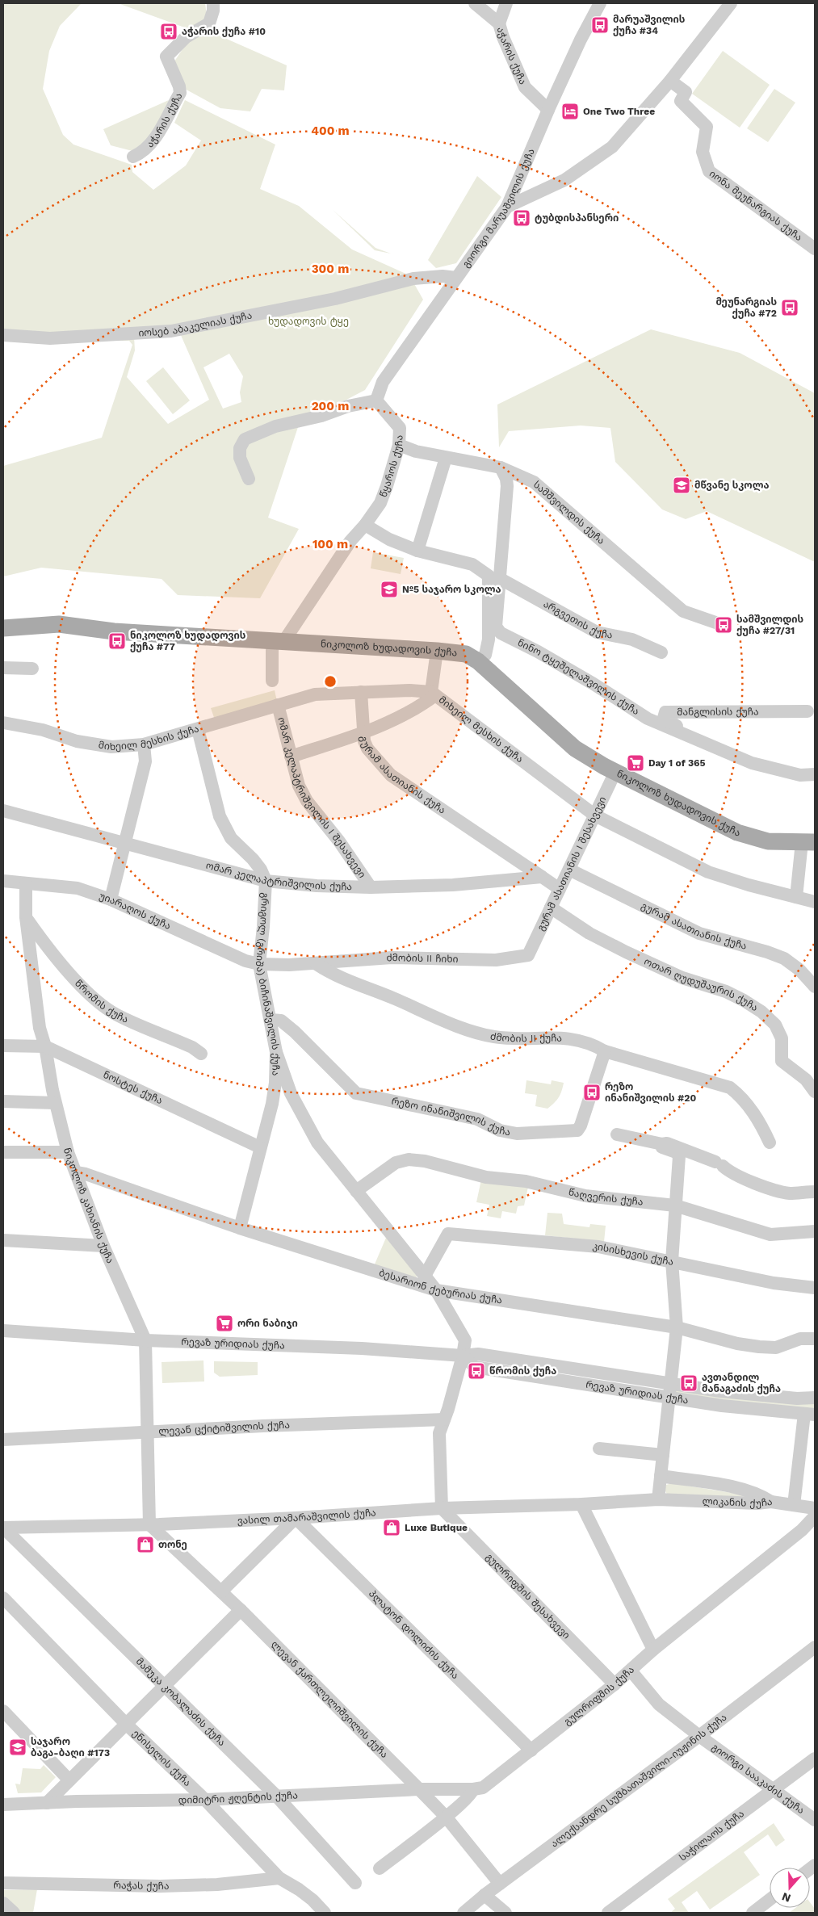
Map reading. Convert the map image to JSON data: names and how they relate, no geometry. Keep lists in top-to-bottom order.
{
  "streets": {
    "main road": ["ნიკოლოზ ხუდადოვის ქუჩა"],
    "street": [
      "აჭარის ქუჩა",
      "იონა მეუნარგიას ქუჩა",
      "გიორგი მარუაშვილის ქუჩა",
      "იოსებ აბაკელიას ქუჩა",
      "წყაროს ქუჩა",
      "სამშვილდის ქუჩა",
      "არგვეთის ქუჩა",
      "ნინო ტყეშელაშვილის ქუჩა",
      "მანგლისის ქუჩა",
      "მიხეილ მესხის ქუჩა",
      "გურამ ასათიანის ქუჩა",
      "ომარ კელაპტრიშვილის I შესახვევი",
      "გურამ ასათიანის I შესახვევი",
      "ომარ კელაპტრიშვილის ქუჩა",
      "უიარაღოს ქუჩა",
      "ძმობის II ჩიხი",
      "გრიგოლ (გრიშა) ბიჩინაშვილის ქუჩა",
      "ოთარ ღუდუშაურის ქუჩა",
      "წრომის ქუჩა",
      "ძმობის II ქუჩა",
      "ნოსტეს ქუჩა",
      "რეზო ინანიშვილის ქუჩა",
      "წაღვერის ქუჩა",
      "ნიკოლოზ კახიანის ქუჩა",
      "კისისხევის ქუჩა",
      "ბესარიონ ქებურიას ქუჩა",
      "რევაზ ურიდიას ქუჩა",
      "ლევან ცქიტიშვილის ქუჩა",
      "ლიკანის ქუჩა",
      "ვასილ თამარაშვილის ქუჩა",
      "გულრიფშის შესახვევი",
      "პლატონ დოლიძის ქუჩა",
      "გულრიფშის ქუჩა",
      "ლევან ქართლელიშვილის ქუჩა",
      "მამუკა კობალაძის ქუჩა",
      "ენისელის ქუჩა",
      "გიორგი სააკაძის ქუჩა",
      "ალექსანდრე სუმბათაშვილი-იუჟინის ქუჩა",
      "დიმიტრი ჟღენტის ქუჩა",
      "საჭილაოს ქუჩა",
      "რაჭას ქუჩა"
    ]
  },
  "crossings": [
    ["აჭარის ქუჩა", "გიორგი მარუაშვილის ქუჩა"],
    ["გიორგი მარუაშვილის ქუჩა", "იოსებ აბაკელიას ქუჩა"],
    ["გიორგი მარუაშვილის ქუჩა", "წყაროს ქუჩა"],
    ["წყაროს ქუჩა", "სამშვილდის ქუჩა"],
    ["წყაროს ქუჩა", "ნიკოლოზ ხუდადოვის ქუჩა"],
    ["სამშვილდის ქუჩა", "ნინო ტყეშელაშვილის ქუჩა"],
    ["არგვეთის ქუჩა", "ნინო ტყეშელაშვილის ქუჩა"],
    ["ნიკოლოზ ხუდადოვის ქუჩა", "გურამ ასათიანის I შესახვევი"],
    ["ნინო ტყეშელაშვილის ქუჩა", "მანგლისის ქუჩა"],
    ["მიხეილ მესხის ქუჩა", "გურამ ასათიანის ქუჩა"],
    ["მიხეილ მესხის ქუჩა", "ომარ კელაპტრიშვილის I შესახვევი"],
    ["მიხეილ მესხის ქუჩა", "გურამ ასათიანის I შესახვევი"],
    ["მიხეილ მესხის ქუჩა", "გრიგოლ (გრიშა) ბიჩინაშვილის ქუჩა"],
    ["გურამ ასათიანის ქუჩა", "გურამ ასათიანის I შესახვევი"],
    ["გურამ ასათიანის ქუჩა", "ომარ კელაპტრიშვილის ქუჩა"],
    ["ომარ კელაპტრიშვილის I შესახვევი", "ომარ კელაპტრიშვილის ქუჩა"],
    ["გურამ ასათიანის I შესახვევი", "ძმობის II ჩიხი"],
    ["გურამ ასათიანის I შესახვევი", "ოთარ ღუდუშაურის ქუჩა"],
    ["ომარ კელაპტრიშვილის ქუჩა", "გრიგოლ (გრიშა) ბიჩინაშვილის ქუჩა"],
    ["უიარაღოს ქუჩა", "გრიგოლ (გრიშა) ბიჩინაშვილის ქუჩა"],
    ["უიარაღოს ქუჩა", "ძმობის II ქუჩა"],
    ["უიარაღოს ქუჩა", "ნიკოლოზ კახიანის ქუჩა"],
    ["ძმობის II ჩიხი", "ძმობის II ქუჩა"],
    ["გრიგოლ (გრიშა) ბიჩინაშვილის ქუჩა", "ძმობის II ქუჩა"],
    ["გრიგოლ (გრიშა) ბიჩინაშვილის ქუჩა", "ნოსტეს ქუჩა"],
    ["გრიგოლ (გრიშა) ბიჩინაშვილის ქუჩა", "რეზო ინანიშვილის ქუჩა"],
    ["გრიგოლ (გრიშა) ბიჩინაშვილის ქუჩა", "ბესარიონ ქებურიას ქუჩა"],
    ["წრომის ქუჩა", "ნიკოლოზ კახიანის ქუჩა"],
    ["ძმობის II ქუჩა", "რეზო ინანიშვილის ქუჩა"],
    ["ნოსტეს ქუჩა", "ნიკოლოზ კახიანის ქუჩა"],
    ["ნიკოლოზ კახიანის ქუჩა", "ბესარიონ ქებურიას ქუჩა"],
    ["ნიკოლოზ კახიანის ქუჩა", "რევაზ ურიდიას ქუჩა"],
    ["ნიკოლოზ კახიანის ქუჩა", "ლევან ცქიტიშვილის ქუჩა"],
    ["ნიკოლოზ კახიანის ქუჩა", "ვასილ თამარაშვილის ქუჩა"],
    ["ნიკოლოზ კახიანის ქუჩა", "ლევან ქართლელიშვილის ქუჩა"],
    ["ლიკანის ქუჩა", "ვასილ თამარაშვილის ქუჩა"],
    ["ვასილ თამარაშვილის ქუჩა", "გულრიფშის შესახვევი"],
    ["ვასილ თამარაშვილის ქუჩა", "პლატონ დოლიძის ქუჩა"],
    ["ვასილ თამარაშვილის ქუჩა", "ლევან ქართლელიშვილის ქუჩა"],
    ["ვასილ თამარაშვილის ქუჩა", "მამუკა კობალაძის ქუჩა"],
    ["გულრიფშის შესახვევი", "გულრიფშის ქუჩა"],
    ["პლატონ დოლიძის ქუჩა", "გულრიფშის ქუჩა"],
    ["გულრიფშის ქუჩა", "ლევან ქართლელიშვილის ქუჩა"],
    ["გულრიფშის ქუჩა", "გიორგი სააკაძის ქუჩა"],
    ["გულრიფშის ქუჩა", "დიმიტრი ჟღენტის ქუჩა"],
    ["ლევან ქართლელიშვილის ქუჩა", "ალექსანდრე სუმბათაშვილი-იუჟინის ქუჩა"],
    ["ლევან ქართლელიშვილის ქუჩა", "დიმიტრი ჟღენტის ქუჩა"],
    ["მამუკა კობალაძის ქუჩა", "დიმიტრი ჟღენტის ქუჩა"],
    ["ენისელის ქუჩა", "დიმიტრი ჟღენტის ქუჩა"],
    ["ენისელის ქუჩა", "რაჭას ქუჩა"],
    ["გიორგი სააკაძის ქუჩა", "ალექსანდრე სუმბათაშვილი-იუჟინის ქუჩა"],
    ["გიორგი სააკაძის ქუჩა", "საჭილაოს ქუჩა"]
  ],
  "parks": ["ხუდადოვის ტყე"],
  "places": {
    "bus stop": [
      "მარუაშვილის ქუჩა #34",
      "აჭარის ქუჩა #10",
      "ტუბდისპანსერი",
      "მეუნარგიას ქუჩა #72",
      "სამშვილდის ქუჩა #27/31",
      "ნიკოლოზ ხუდადოვის ქუჩა #77",
      "რეზო ინანიშვილის #20",
      "წრომის ქუჩა",
      "ავთანდილ მანაგაძის ქუჩა"
    ],
    "hotel": ["One Two Three"],
    "school or university": ["მწვანე სკოლა", "№5 საჯარო სკოლა", "საჯარო ბაგა-ბაღი #173"],
    "supermarket": ["Day 1 of 365", "ორი ნაბიჯი"],
    "shop": ["Luxe Butique", "თონე"]
  },
  "north": "bottom",
  "rings": [
    "400 m",
    "300 m",
    "200 m",
    "100 m"
  ]
}
